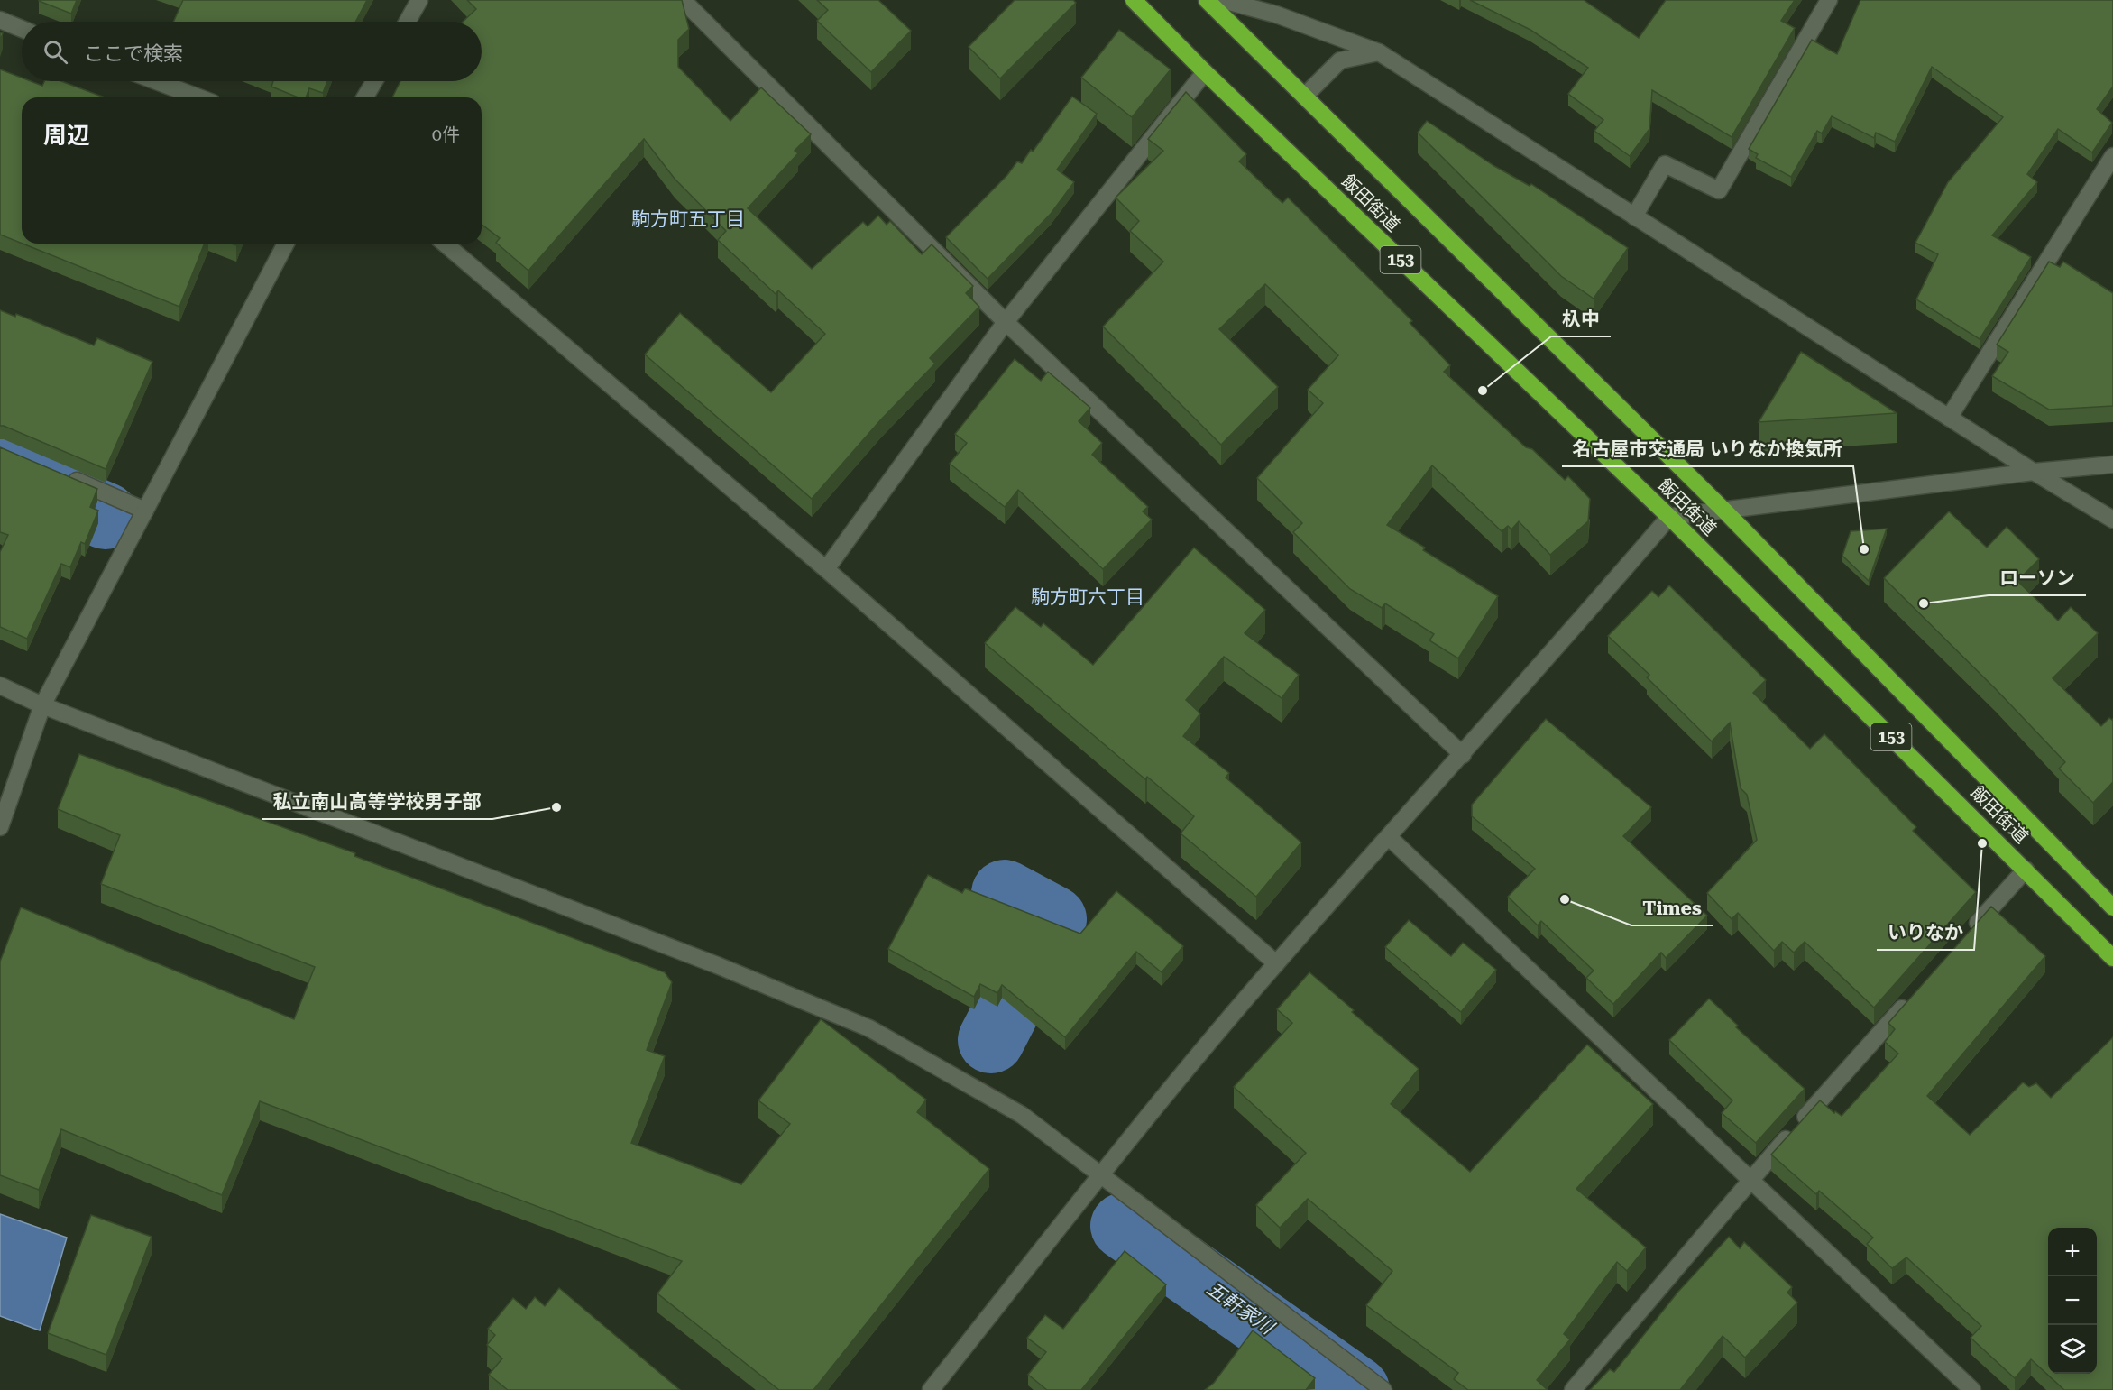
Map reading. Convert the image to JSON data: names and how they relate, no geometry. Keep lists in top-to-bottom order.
{
  "streets": {
    "highway": ["飯田街道", "153"]
  },
  "districts": ["駒方町五丁目", "駒方町六丁目"],
  "water": ["五軒家川"],
  "places": [
    "杁中",
    "名古屋市交通局 いりなか換気所",
    "ローソン",
    "私立南山高等学校男子部",
    "いりなか",
    "Times"
  ],
  "page": {
    "search": "ここで検索",
    "heading": ["周辺", "0件"],
    "map_buttons": ["+", "−"]
  }
}
